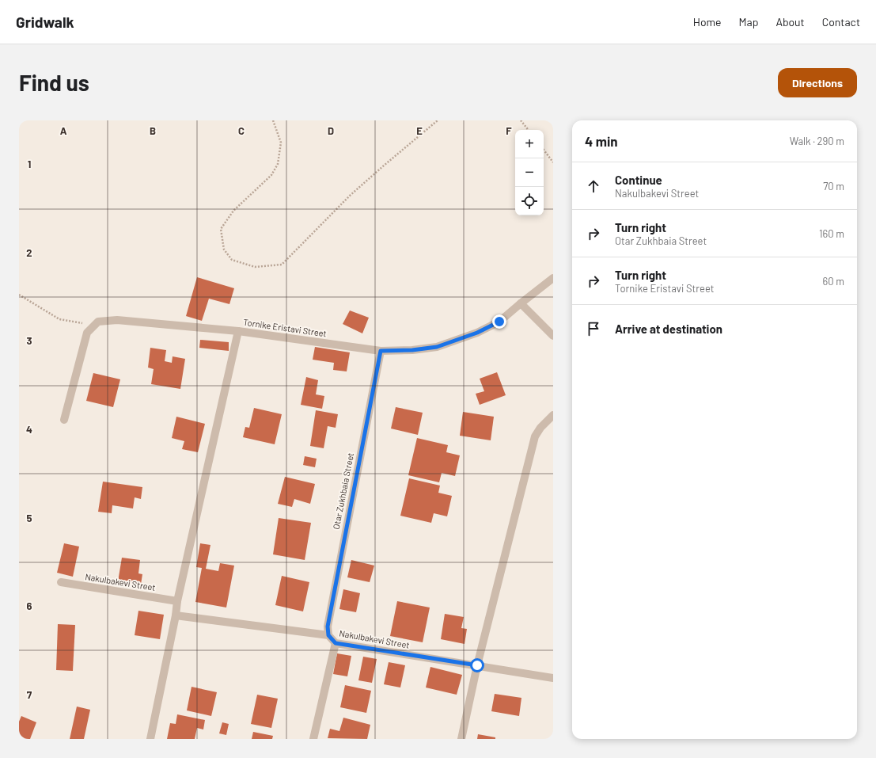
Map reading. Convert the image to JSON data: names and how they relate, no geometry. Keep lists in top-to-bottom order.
{
  "streets": {
    "street": ["Tornike Eristavi Street", "Otar Zukhbaia Street", "Nakulbakevi Street"]
  },
  "crossings": [
    ["Tornike Eristavi Street", "Otar Zukhbaia Street"],
    ["Otar Zukhbaia Street", "Nakulbakevi Street"]
  ],
  "page": {
    "header": "Gridwalk",
    "nav": [
      "Home",
      "Map",
      "About",
      "Contact"
    ],
    "buttons": "Directions",
    "title": "Find us",
    "heading": ["4 min", "Walk · 290 m"],
    "map_buttons": ["+", "−"],
    "list": [
      ["Continue", "Nakulbakevi Street", "70 m"],
      ["Turn right", "Otar Zukhbaia Street", "160 m"],
      ["Turn right", "Tornike Eristavi Street", "60 m"],
      "Arrive at destination"
    ]
  },
  "grid": {
    "columns": [
      "A",
      "B",
      "C",
      "D",
      "E",
      "F"
    ],
    "rows": [
      "1",
      "2",
      "3",
      "4",
      "5",
      "6",
      "7"
    ]
  }
}
